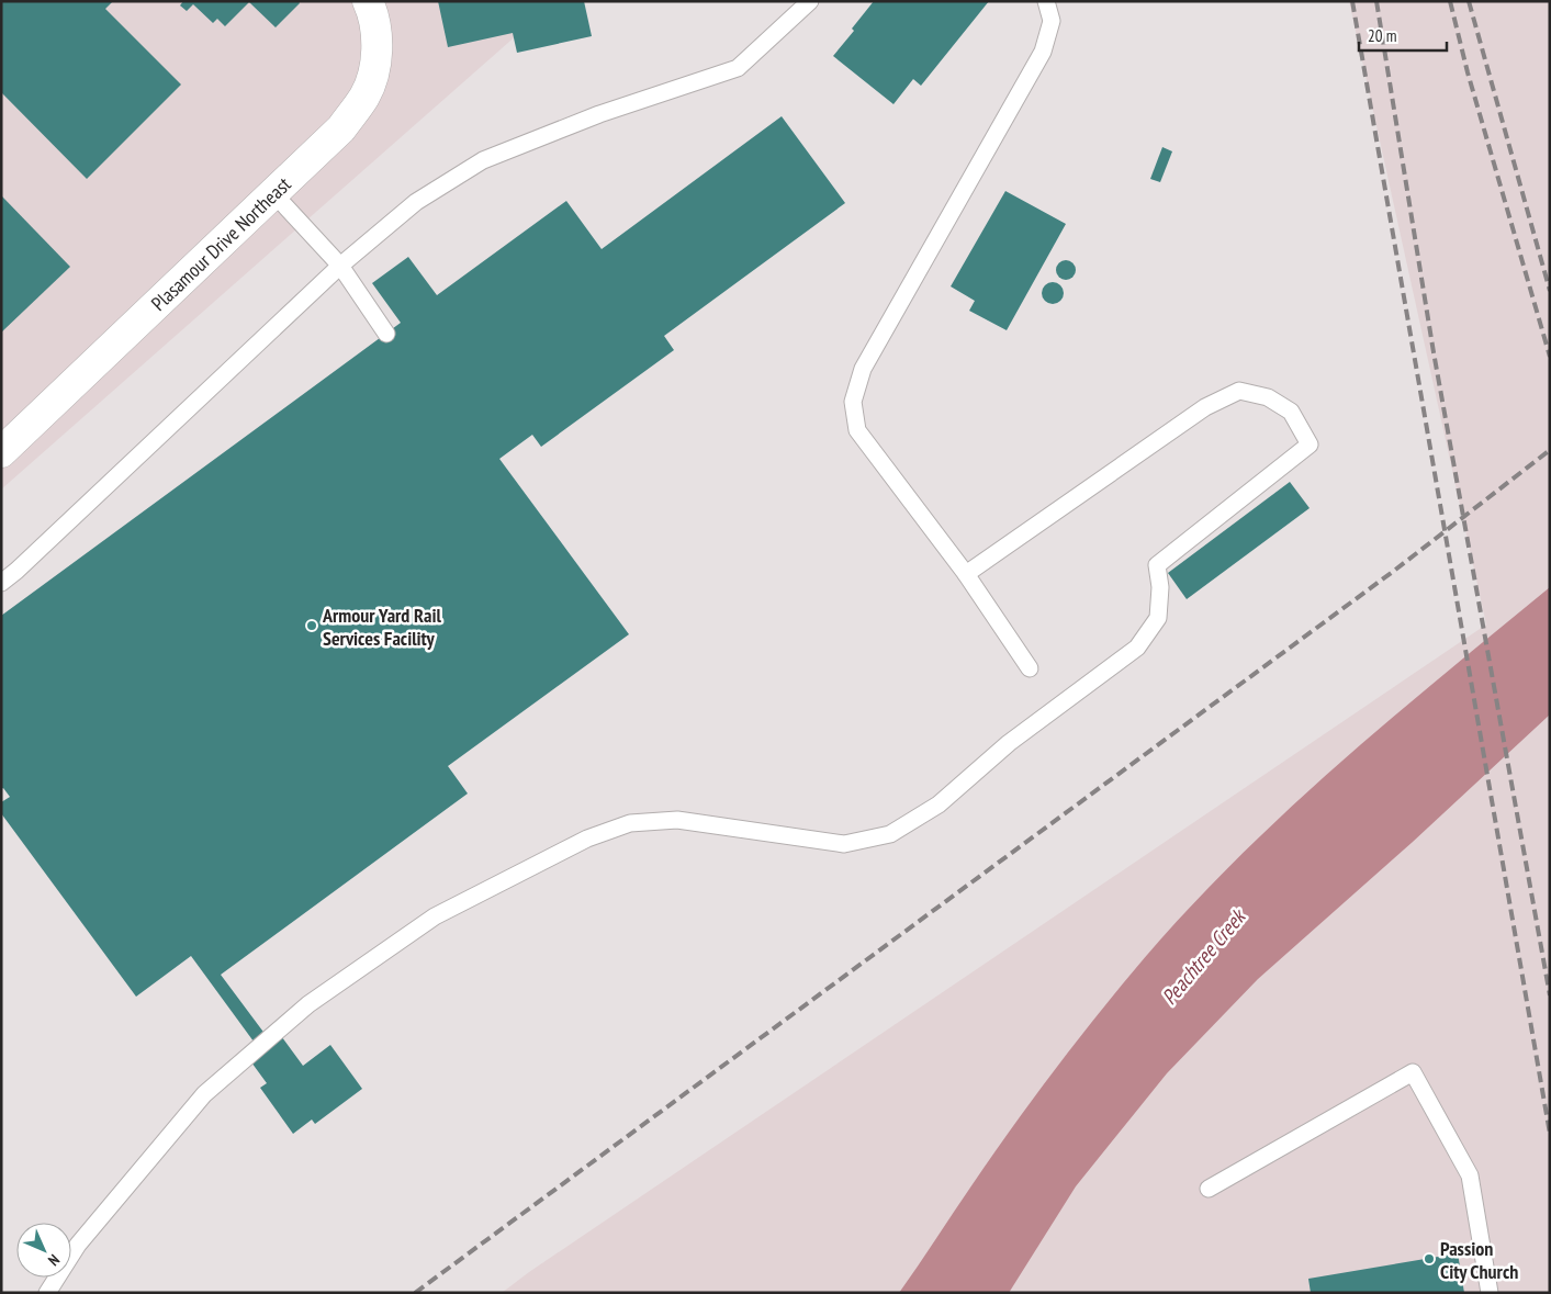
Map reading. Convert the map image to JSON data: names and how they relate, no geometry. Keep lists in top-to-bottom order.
{
  "streets": {
    "street": ["Plasamour Drive Northeast"]
  },
  "water": ["Peachtree Creek"],
  "places": ["Armour Yard Rail Services Facility", "Passion City Church"],
  "scale_bar": "20 m",
  "north": "bottom right"
}
